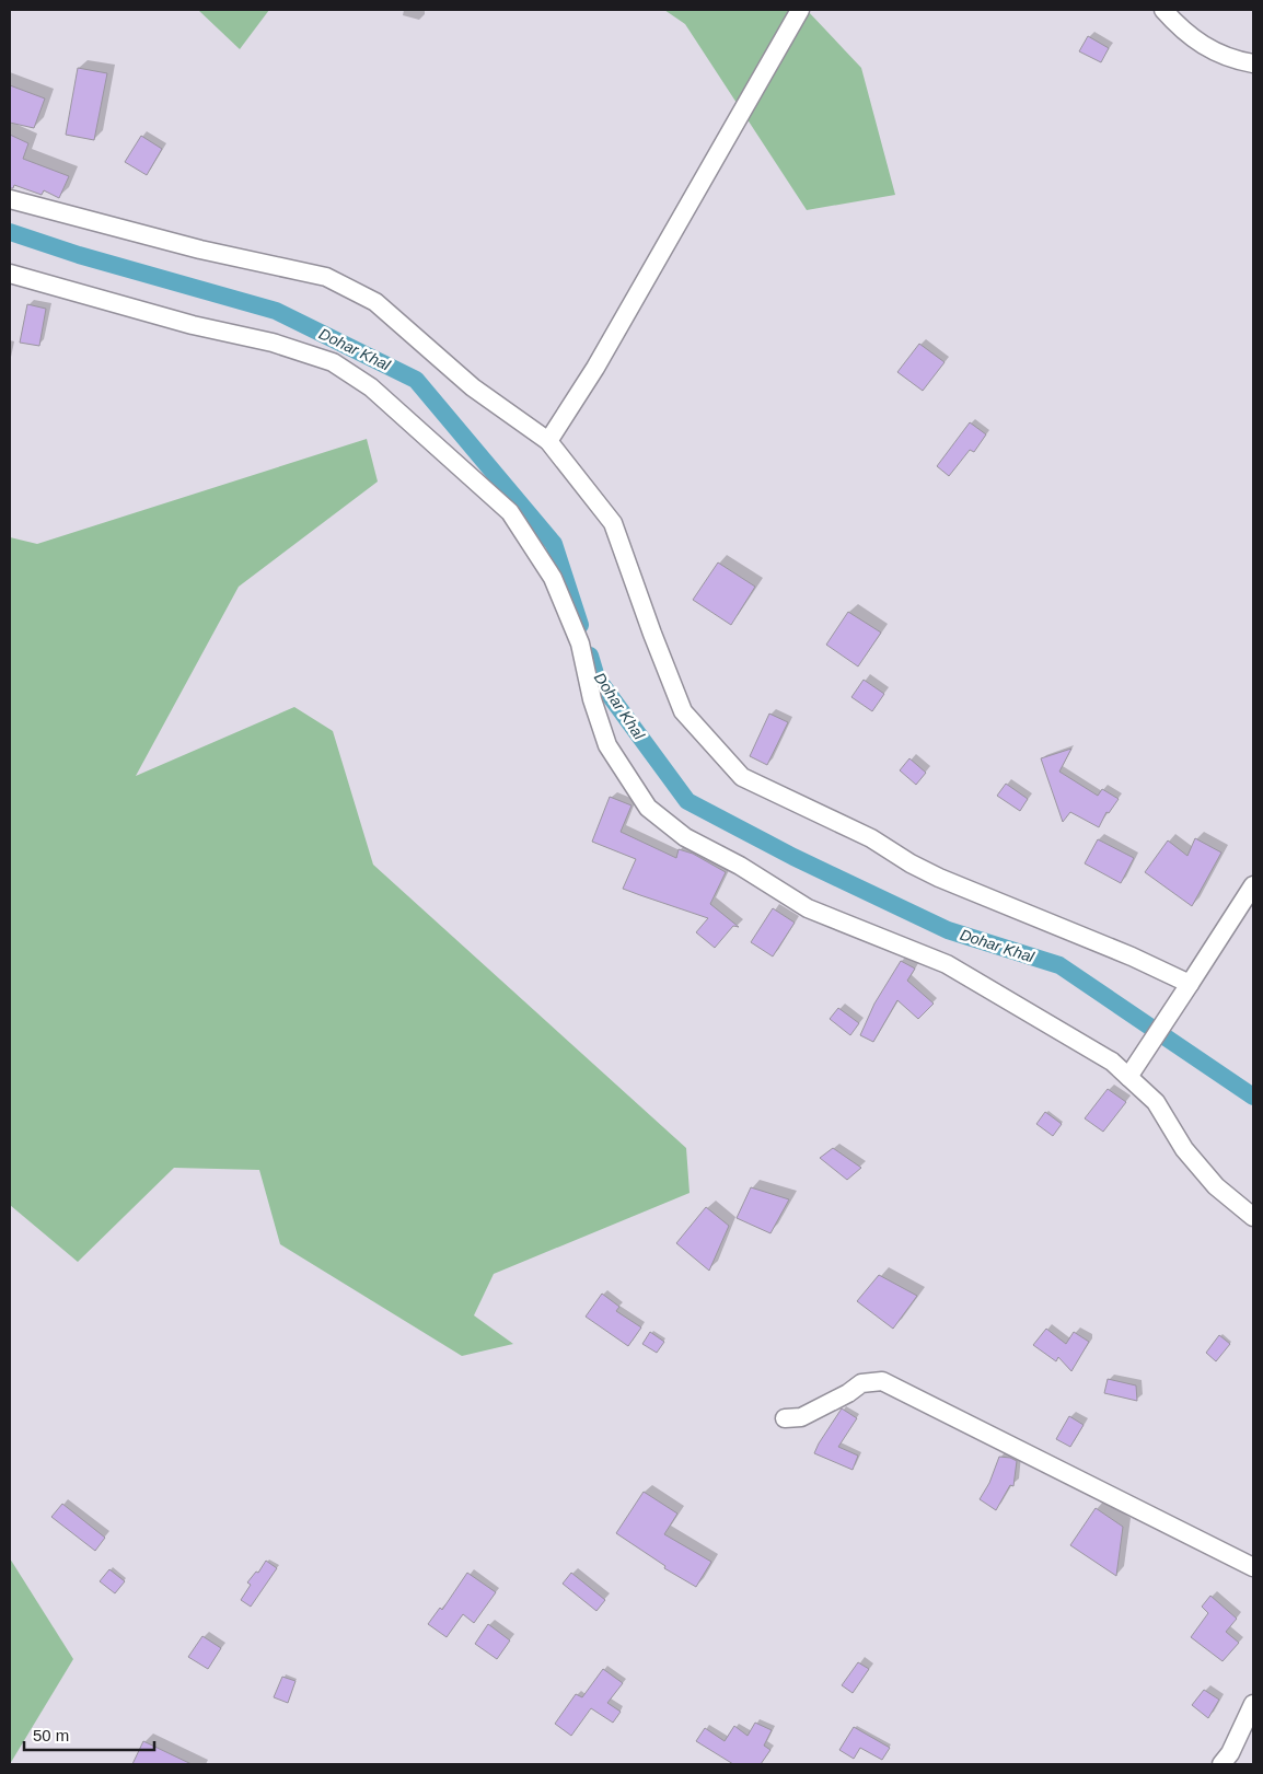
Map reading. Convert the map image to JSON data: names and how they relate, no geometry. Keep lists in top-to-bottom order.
{
  "water": ["Dohar Khal"],
  "scale_bar": "50 m"
}
